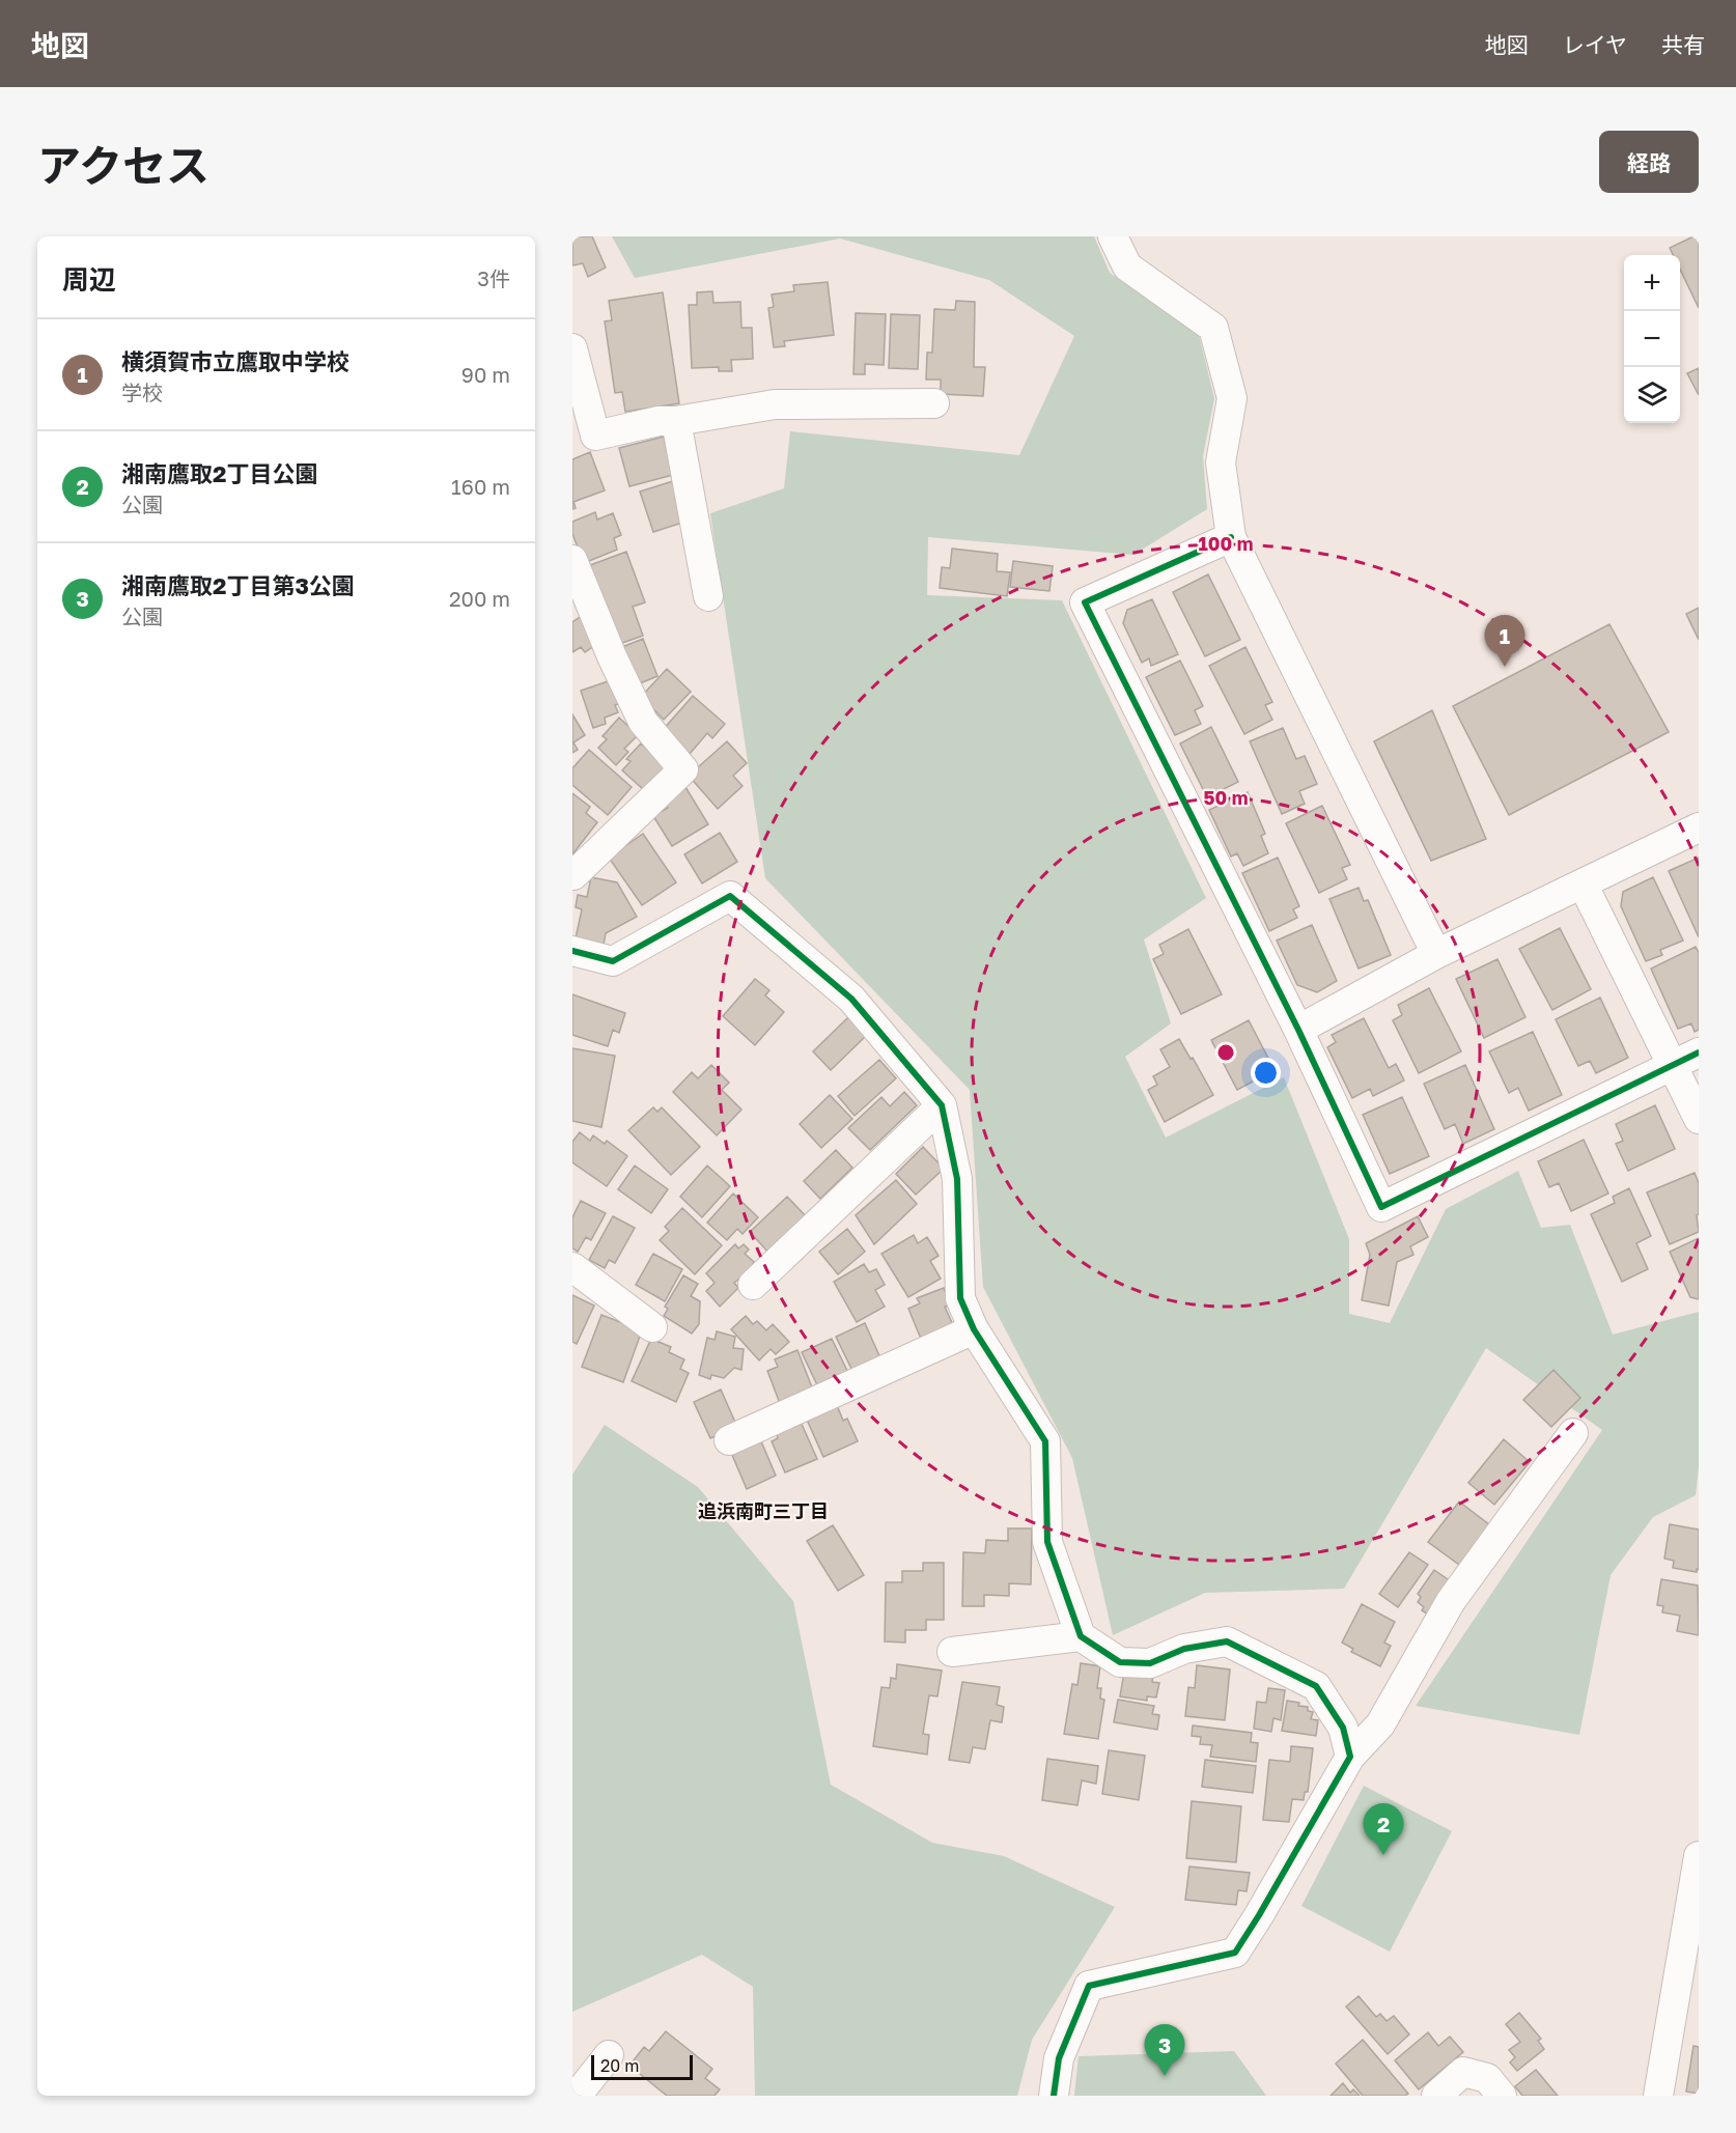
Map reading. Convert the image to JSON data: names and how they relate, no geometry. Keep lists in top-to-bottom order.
{
  "districts": ["追浜南町三丁目"],
  "scale_bar": "20 m",
  "page": {
    "header": "地図",
    "nav": ["地図", "レイヤ", "共有"],
    "title": "アクセス",
    "buttons": "経路",
    "heading": ["周辺", "3件"],
    "map_buttons": ["+", "−"],
    "list": [
      {
        "mark": "1",
        "name": "横須賀市立鷹取中学校",
        "note": "学校",
        "value": "90 m"
      },
      {
        "mark": "2",
        "name": "湘南鷹取2丁目公園",
        "note": "公園",
        "value": "160 m"
      },
      {
        "mark": "3",
        "name": "湘南鷹取2丁目第3公園",
        "note": "公園",
        "value": "200 m"
      }
    ],
    "pins": ["1", "2", "3"],
    "scale": "20 m"
  },
  "rings": ["100 m", "50 m"]
}
